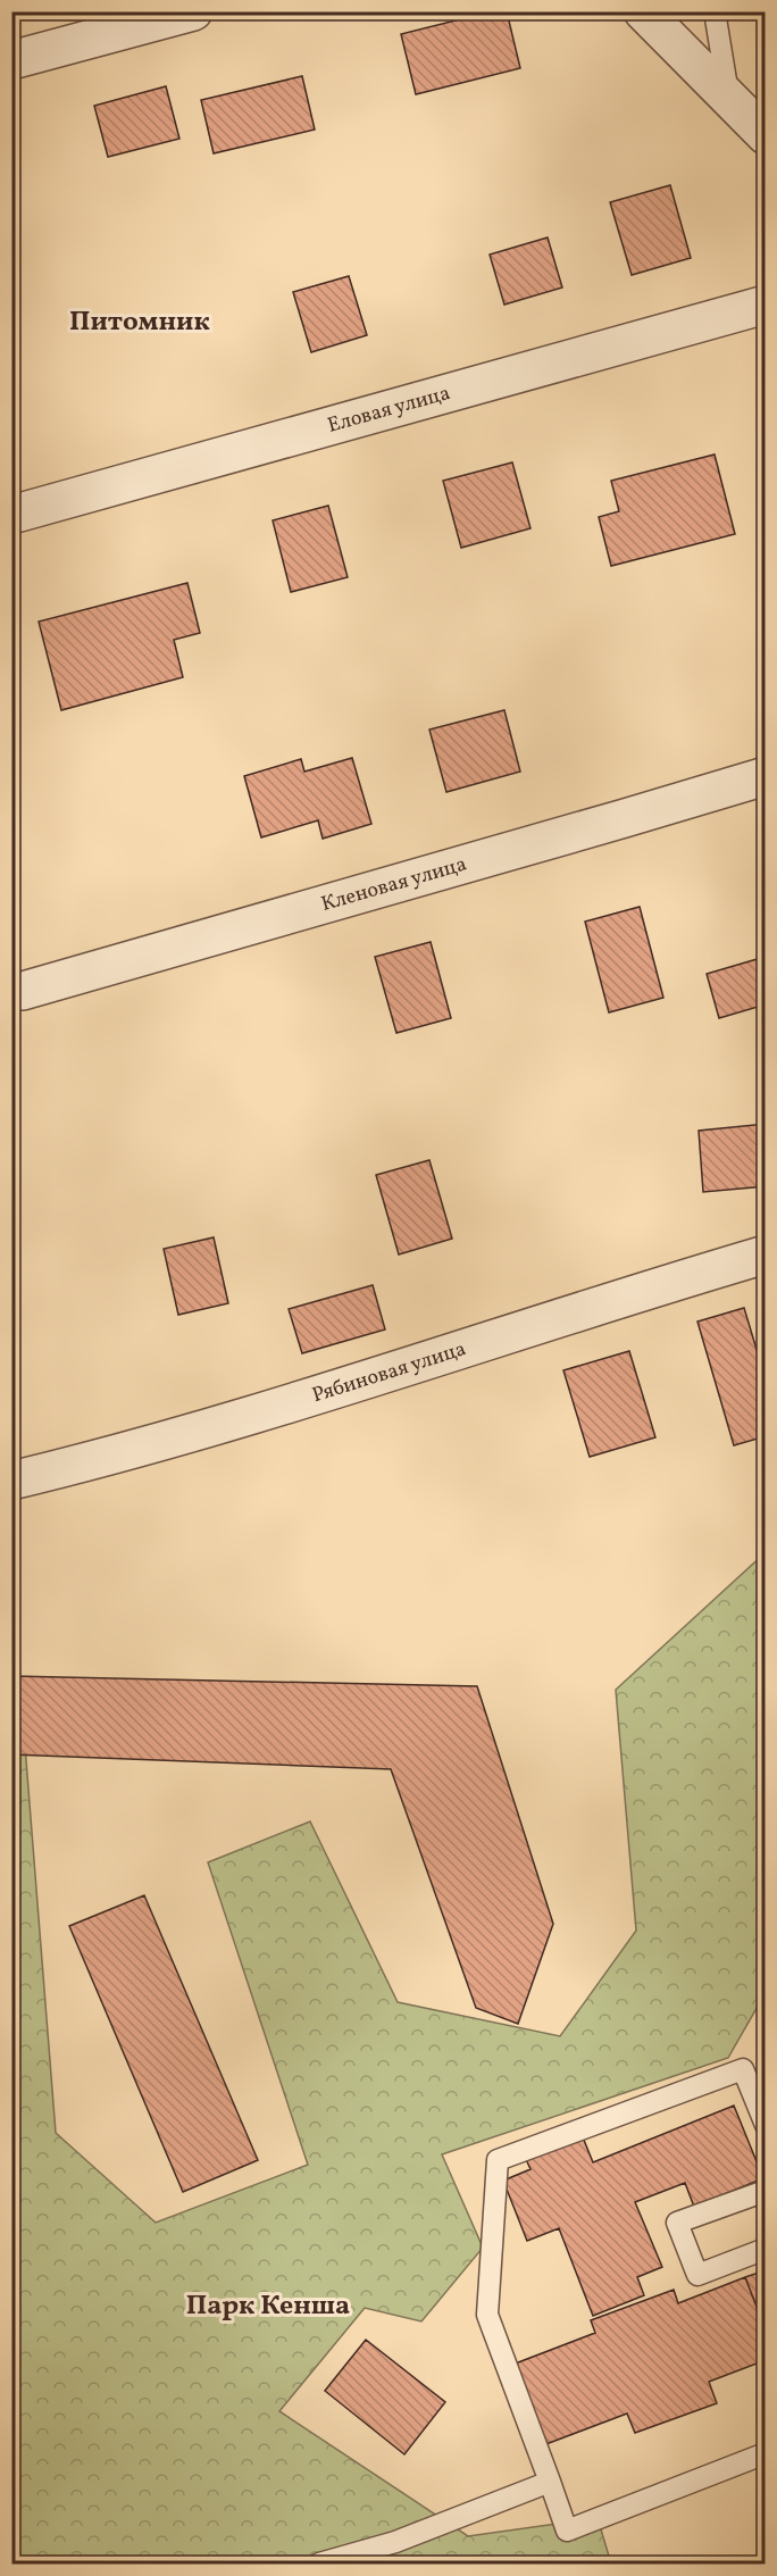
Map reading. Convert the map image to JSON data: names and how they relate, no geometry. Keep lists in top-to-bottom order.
{
  "streets": {
    "street": ["Еловая улица", "Кленовая улица", "Рябиновая улица"]
  },
  "districts": ["Питомник", "Парк Кенша"]
}
